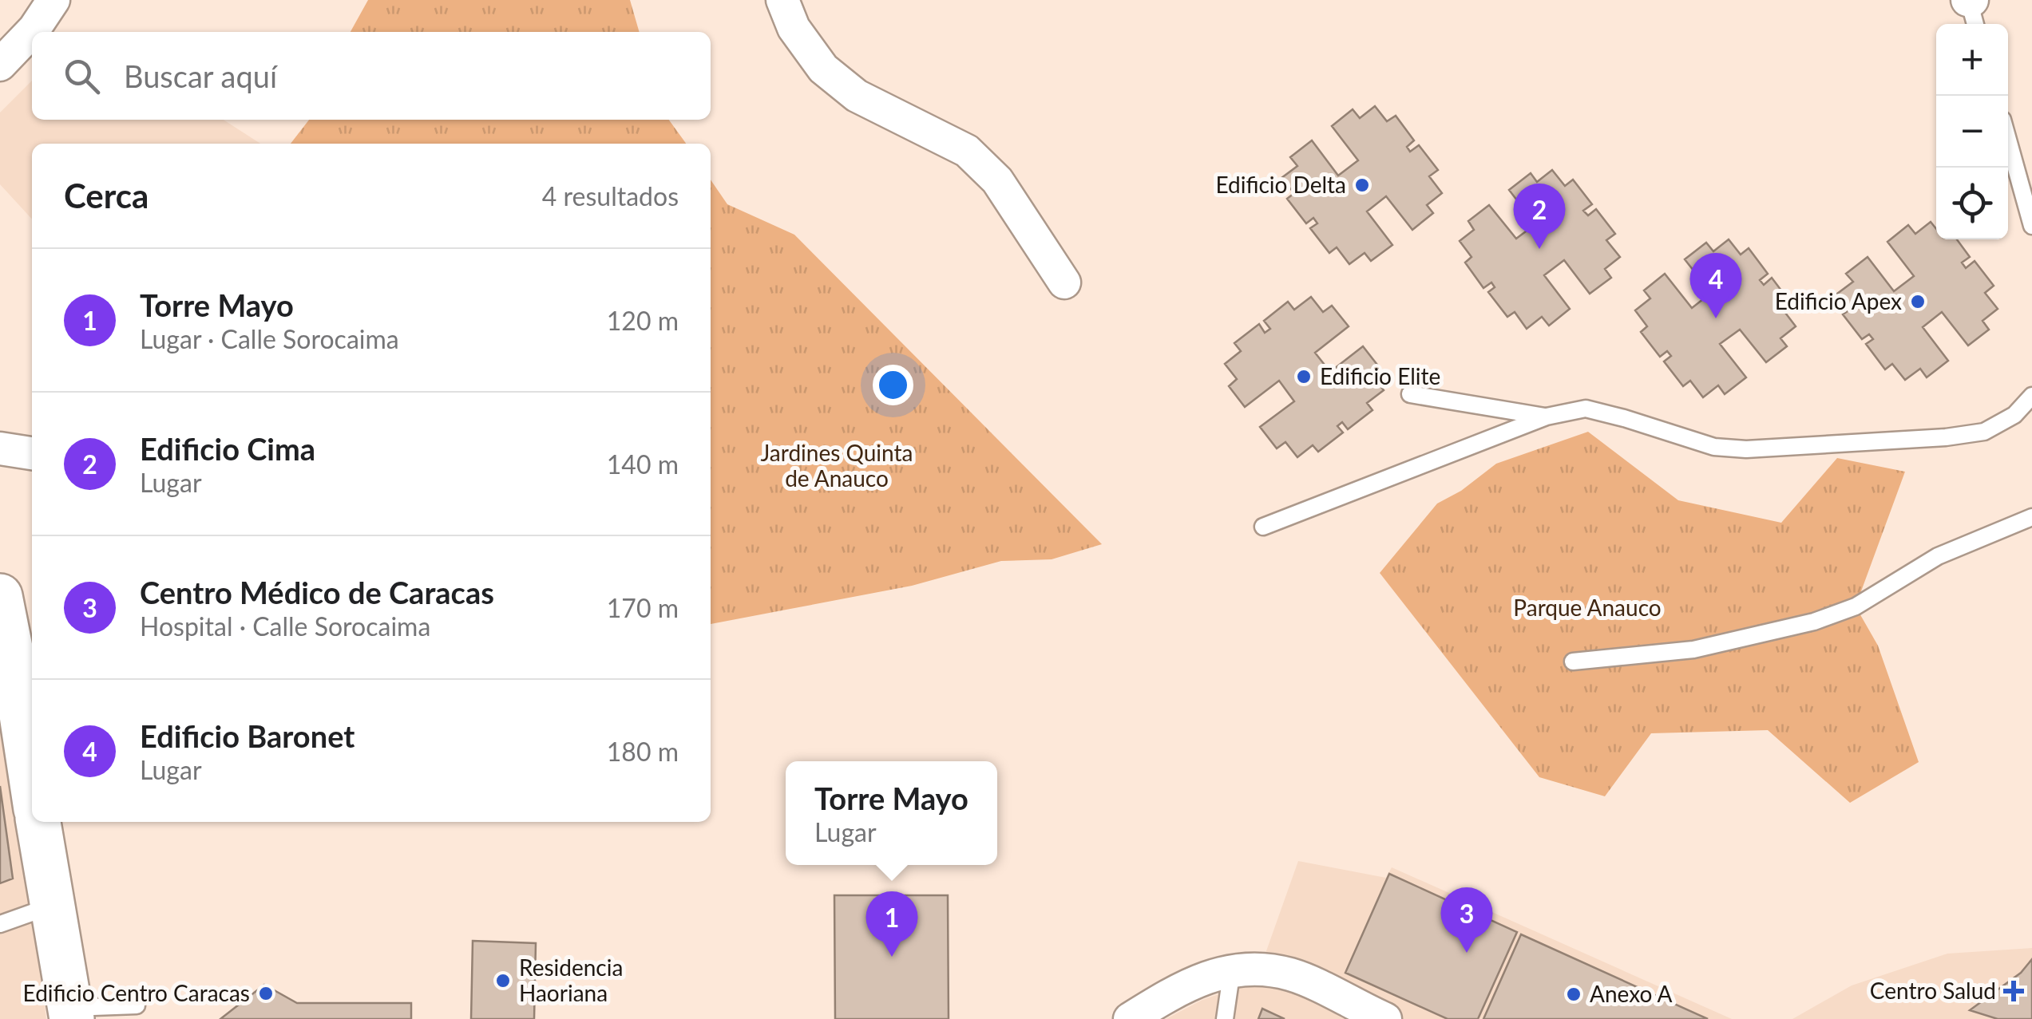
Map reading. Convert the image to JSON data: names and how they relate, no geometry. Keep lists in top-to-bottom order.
{
  "parks": ["Jardines Quinta de Anauco", "Parque Anauco"],
  "places": {
    "other": [
      "Edificio Delta",
      "Edificio Apex",
      "Edificio Elite",
      "Residencia Haoriana",
      "Edificio Centro Caracas",
      "Anexo A"
    ],
    "health": ["Centro Salud"]
  },
  "page": {
    "map_buttons": ["+", "−"],
    "search": "Buscar aquí",
    "heading": ["Cerca", "4 resultados"],
    "pins": [
      "2",
      "4",
      "3",
      "1"
    ],
    "list": [
      {
        "mark": "1",
        "name": "Torre Mayo",
        "note": "Lugar · Calle Sorocaima",
        "value": "120 m"
      },
      {
        "mark": "2",
        "name": "Edificio Cima",
        "note": "Lugar",
        "value": "140 m"
      },
      {
        "mark": "3",
        "name": "Centro Médico de Caracas",
        "note": "Hospital · Calle Sorocaima",
        "value": "170 m"
      },
      {
        "mark": "4",
        "name": "Edificio Baronet",
        "note": "Lugar",
        "value": "180 m"
      }
    ],
    "popup": ["Torre Mayo", "Lugar"]
  }
}
